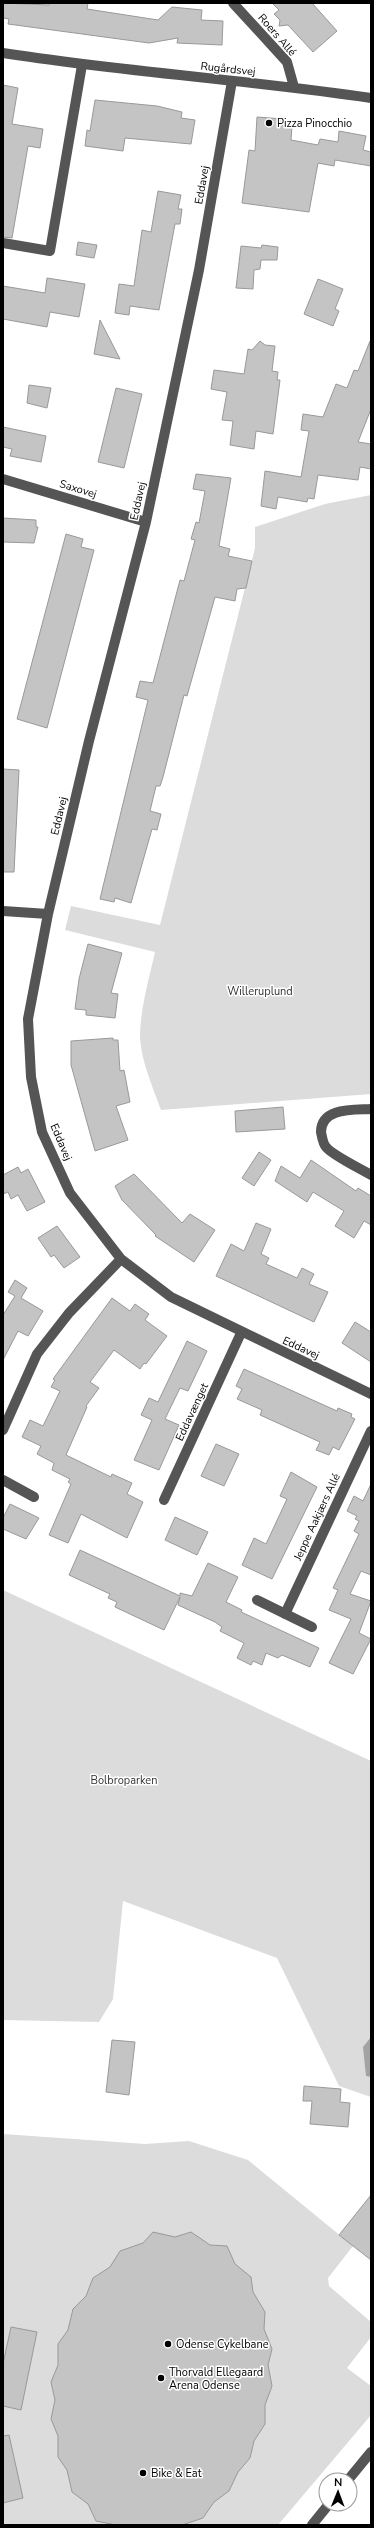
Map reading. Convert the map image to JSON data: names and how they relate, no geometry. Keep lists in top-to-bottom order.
{
  "streets": {
    "street": [
      "Roers Allé",
      "Rugårdsvej",
      "Eddavej",
      "Saxovej",
      "Eddavænget",
      "Jeppe Aakjærs Allé"
    ]
  },
  "crossings": [
    ["Roers Allé", "Rugårdsvej"],
    ["Rugårdsvej", "Eddavej"],
    ["Eddavej", "Saxovej"],
    ["Eddavej", "Eddavænget"]
  ],
  "parks": ["Willeruplund", "Bolbroparken"],
  "places": [
    "Pizza Pinocchio",
    "Odense Cykelbane",
    "Thorvald Ellegaard Arena Odense",
    "Bike & Eat"
  ],
  "north": "top"
}
